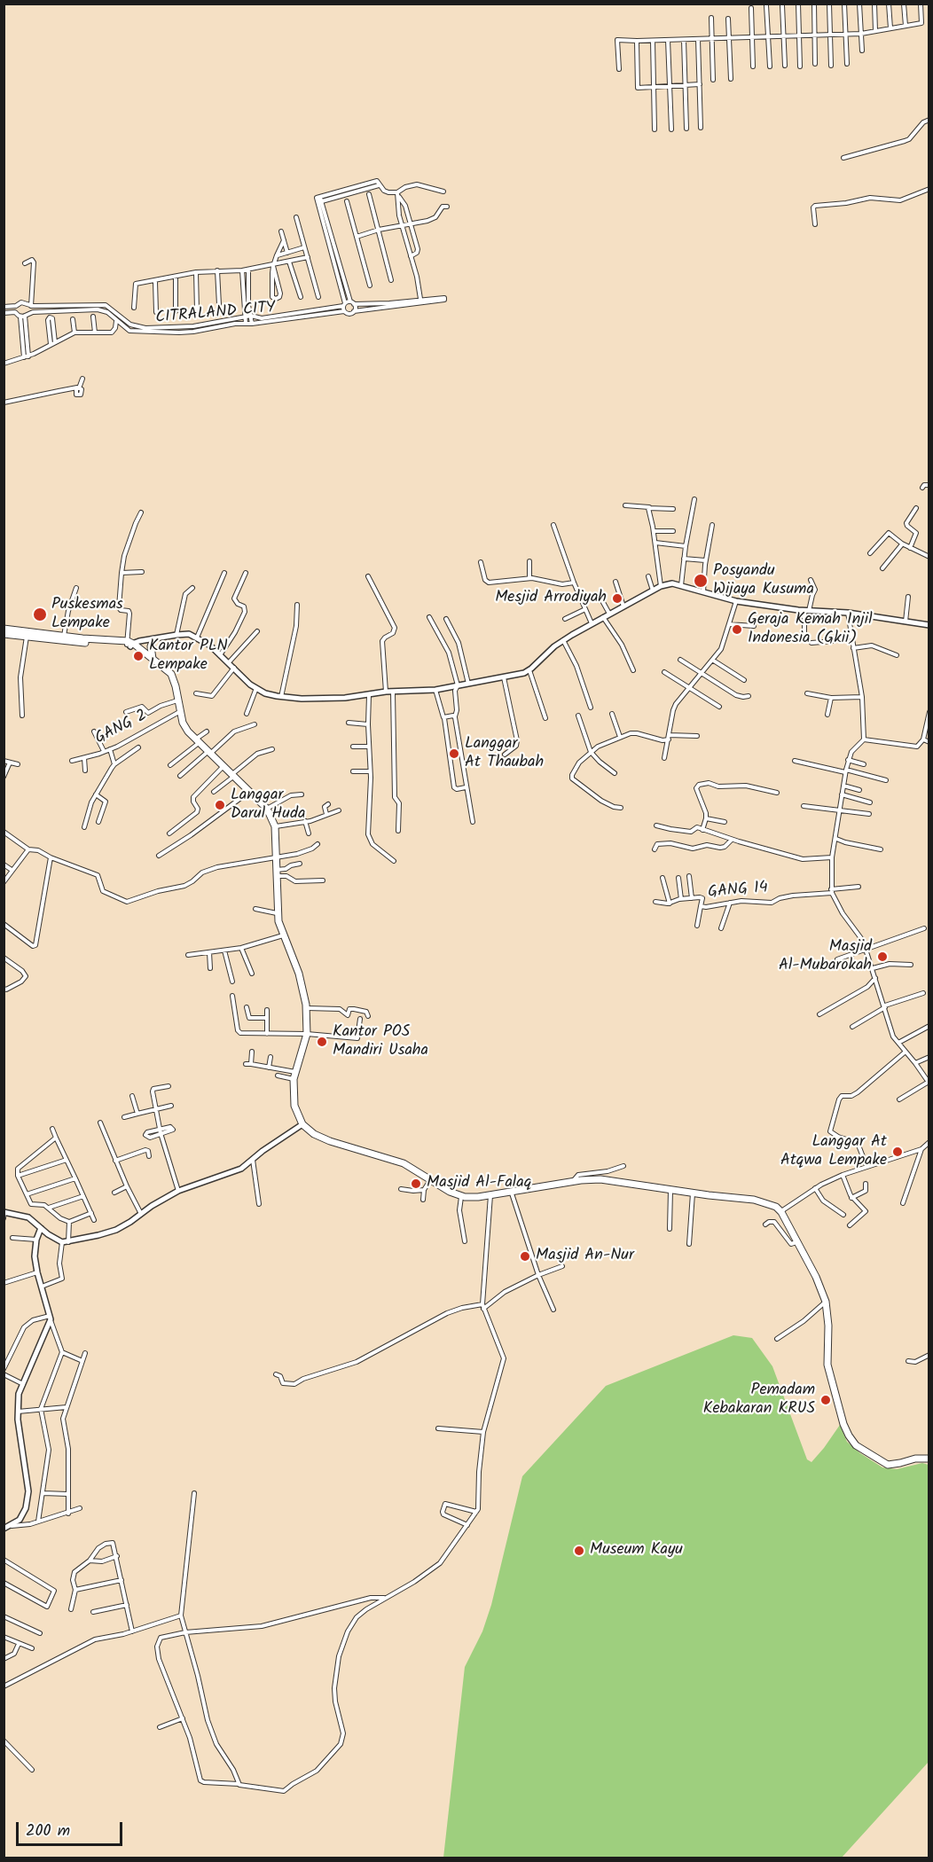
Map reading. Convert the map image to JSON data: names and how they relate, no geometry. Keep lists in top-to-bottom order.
{
  "streets": {
    "street": ["CITRALAND CITY", "GANG 2", "GANG 14"]
  },
  "places": [
    "Posyandu Wijaya Kusuma",
    "Mesjid Arrodiyah",
    "Puskesmas Lempake",
    "Geraja Kemah Injil Indonesia (Gkii)",
    "Kantor PLN Lempake",
    "Langgar At Thaubah",
    "Langgar Darul Huda",
    "Masjid Al-Mubarokah",
    "Kantor POS Mandiri Usaha",
    "Langgar At Atqwa Lempake",
    "Masjid Al-Falaq",
    "Masjid An-Nur",
    "Pemadam Kebakaran KRUS",
    "Museum Kayu"
  ],
  "scale_bar": "200 m"
}
